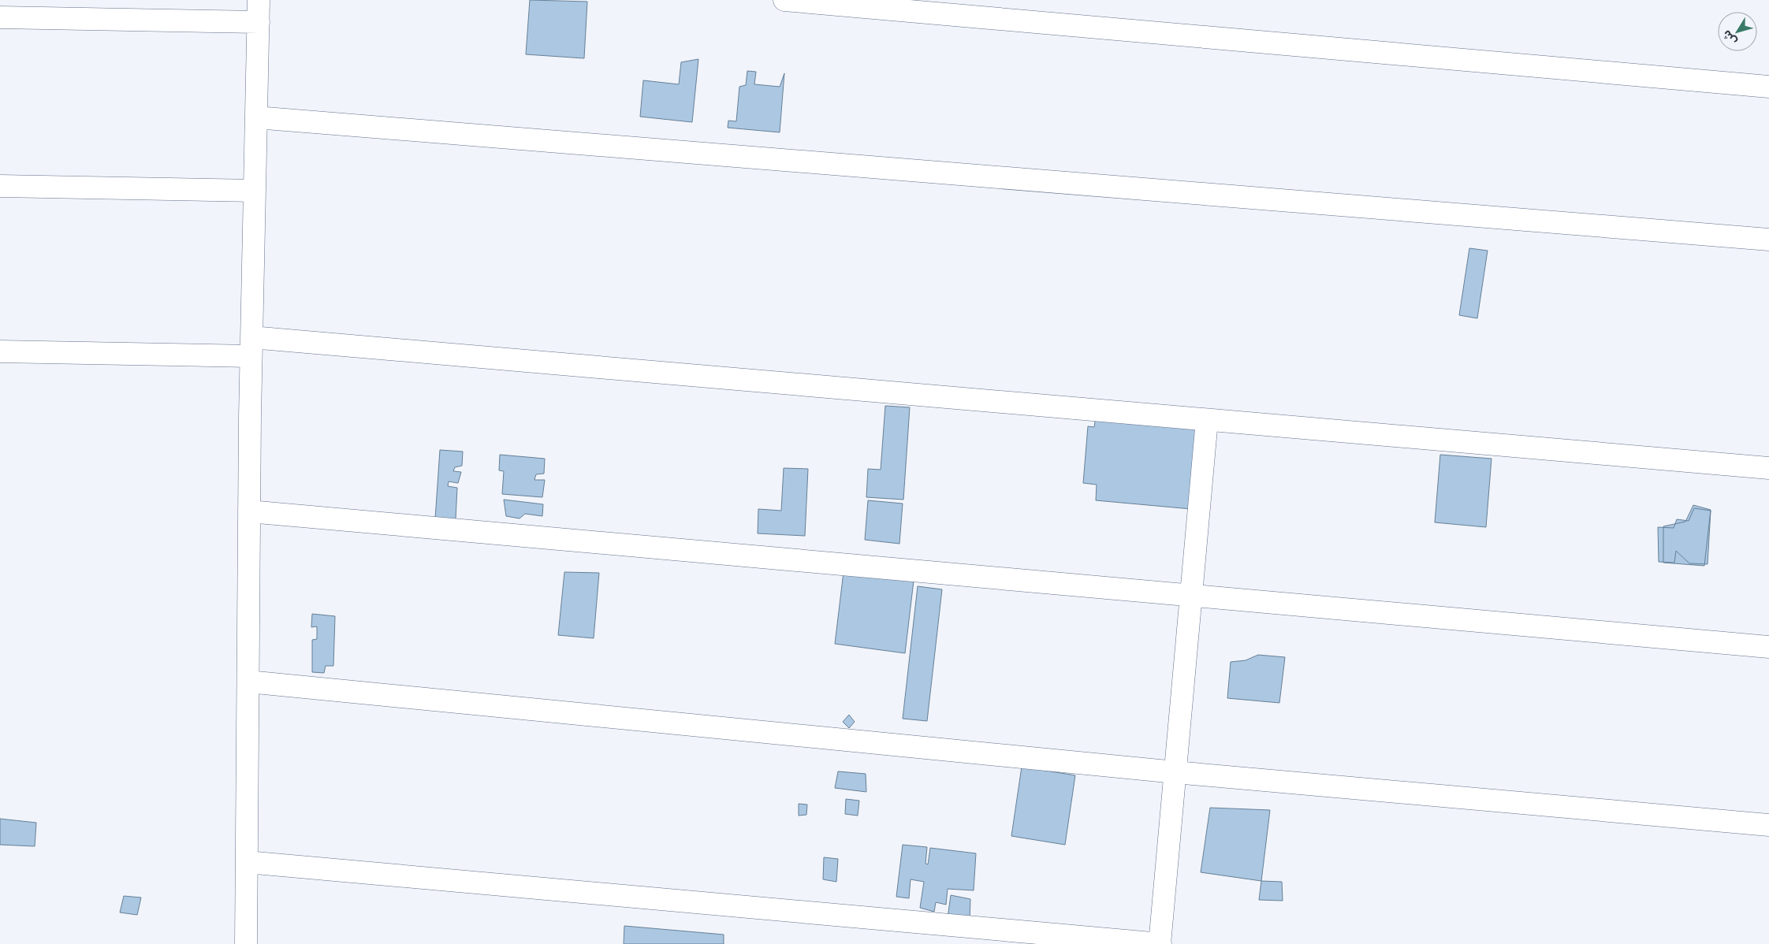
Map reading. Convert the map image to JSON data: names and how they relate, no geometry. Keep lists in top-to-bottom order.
{
  "north": "bottom left"
}
